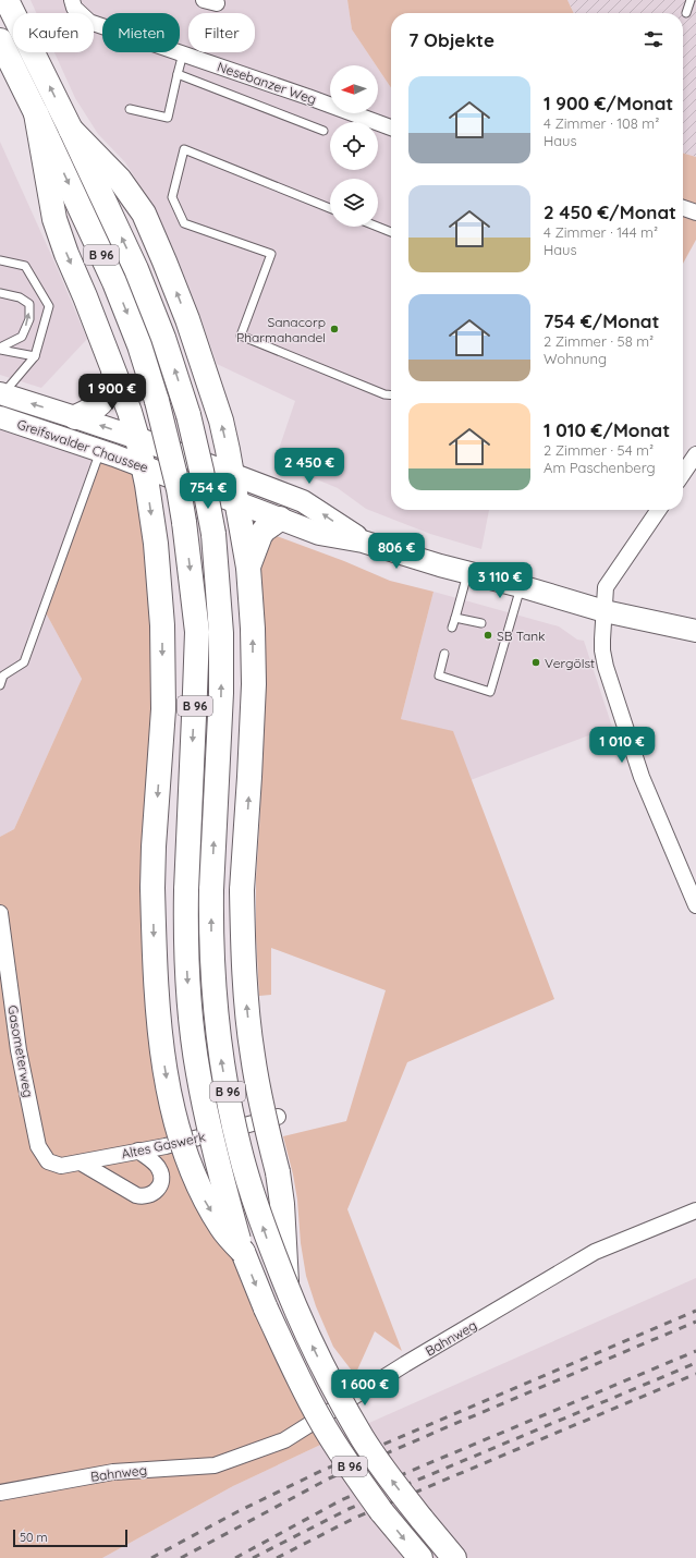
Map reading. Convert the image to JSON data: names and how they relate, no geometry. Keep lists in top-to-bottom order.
{
  "streets": {
    "highway": ["B 96"],
    "main road": ["Greifswalder Chaussee"],
    "street": [
      "Nesebanzer Weg",
      "Gasometerweg",
      "Altes Gaswerk",
      "Bahnweg"
    ]
  },
  "crossings": [
    ["Gasometerweg", "Altes Gaswerk"]
  ],
  "places": ["Sanacorp Pharmahandel", "SB Tank", "Vergölst"],
  "scale_bar": "50 m",
  "north": "left",
  "page": {
    "chip": ["Kaufen", "Mieten", "Filter"],
    "heading": "7 Objekte",
    "list": [
      {
        "name": "1 900 €/Monat",
        "note": "4 Zimmer · 108 m² · Haus"
      },
      {
        "name": "2 450 €/Monat",
        "note": "4 Zimmer · 144 m² · Haus"
      },
      {
        "name": "754 €/Monat",
        "note": "2 Zimmer · 58 m² · Wohnung"
      },
      {
        "name": "1 010 €/Monat",
        "note": "2 Zimmer · 54 m² · Am Paschenberg"
      }
    ],
    "price": [
      "1 900 €",
      "2 450 €",
      "754 €",
      "806 €",
      "3 110 €",
      "1 010 €",
      "1 600 €"
    ],
    "scale": "50 m"
  }
}
